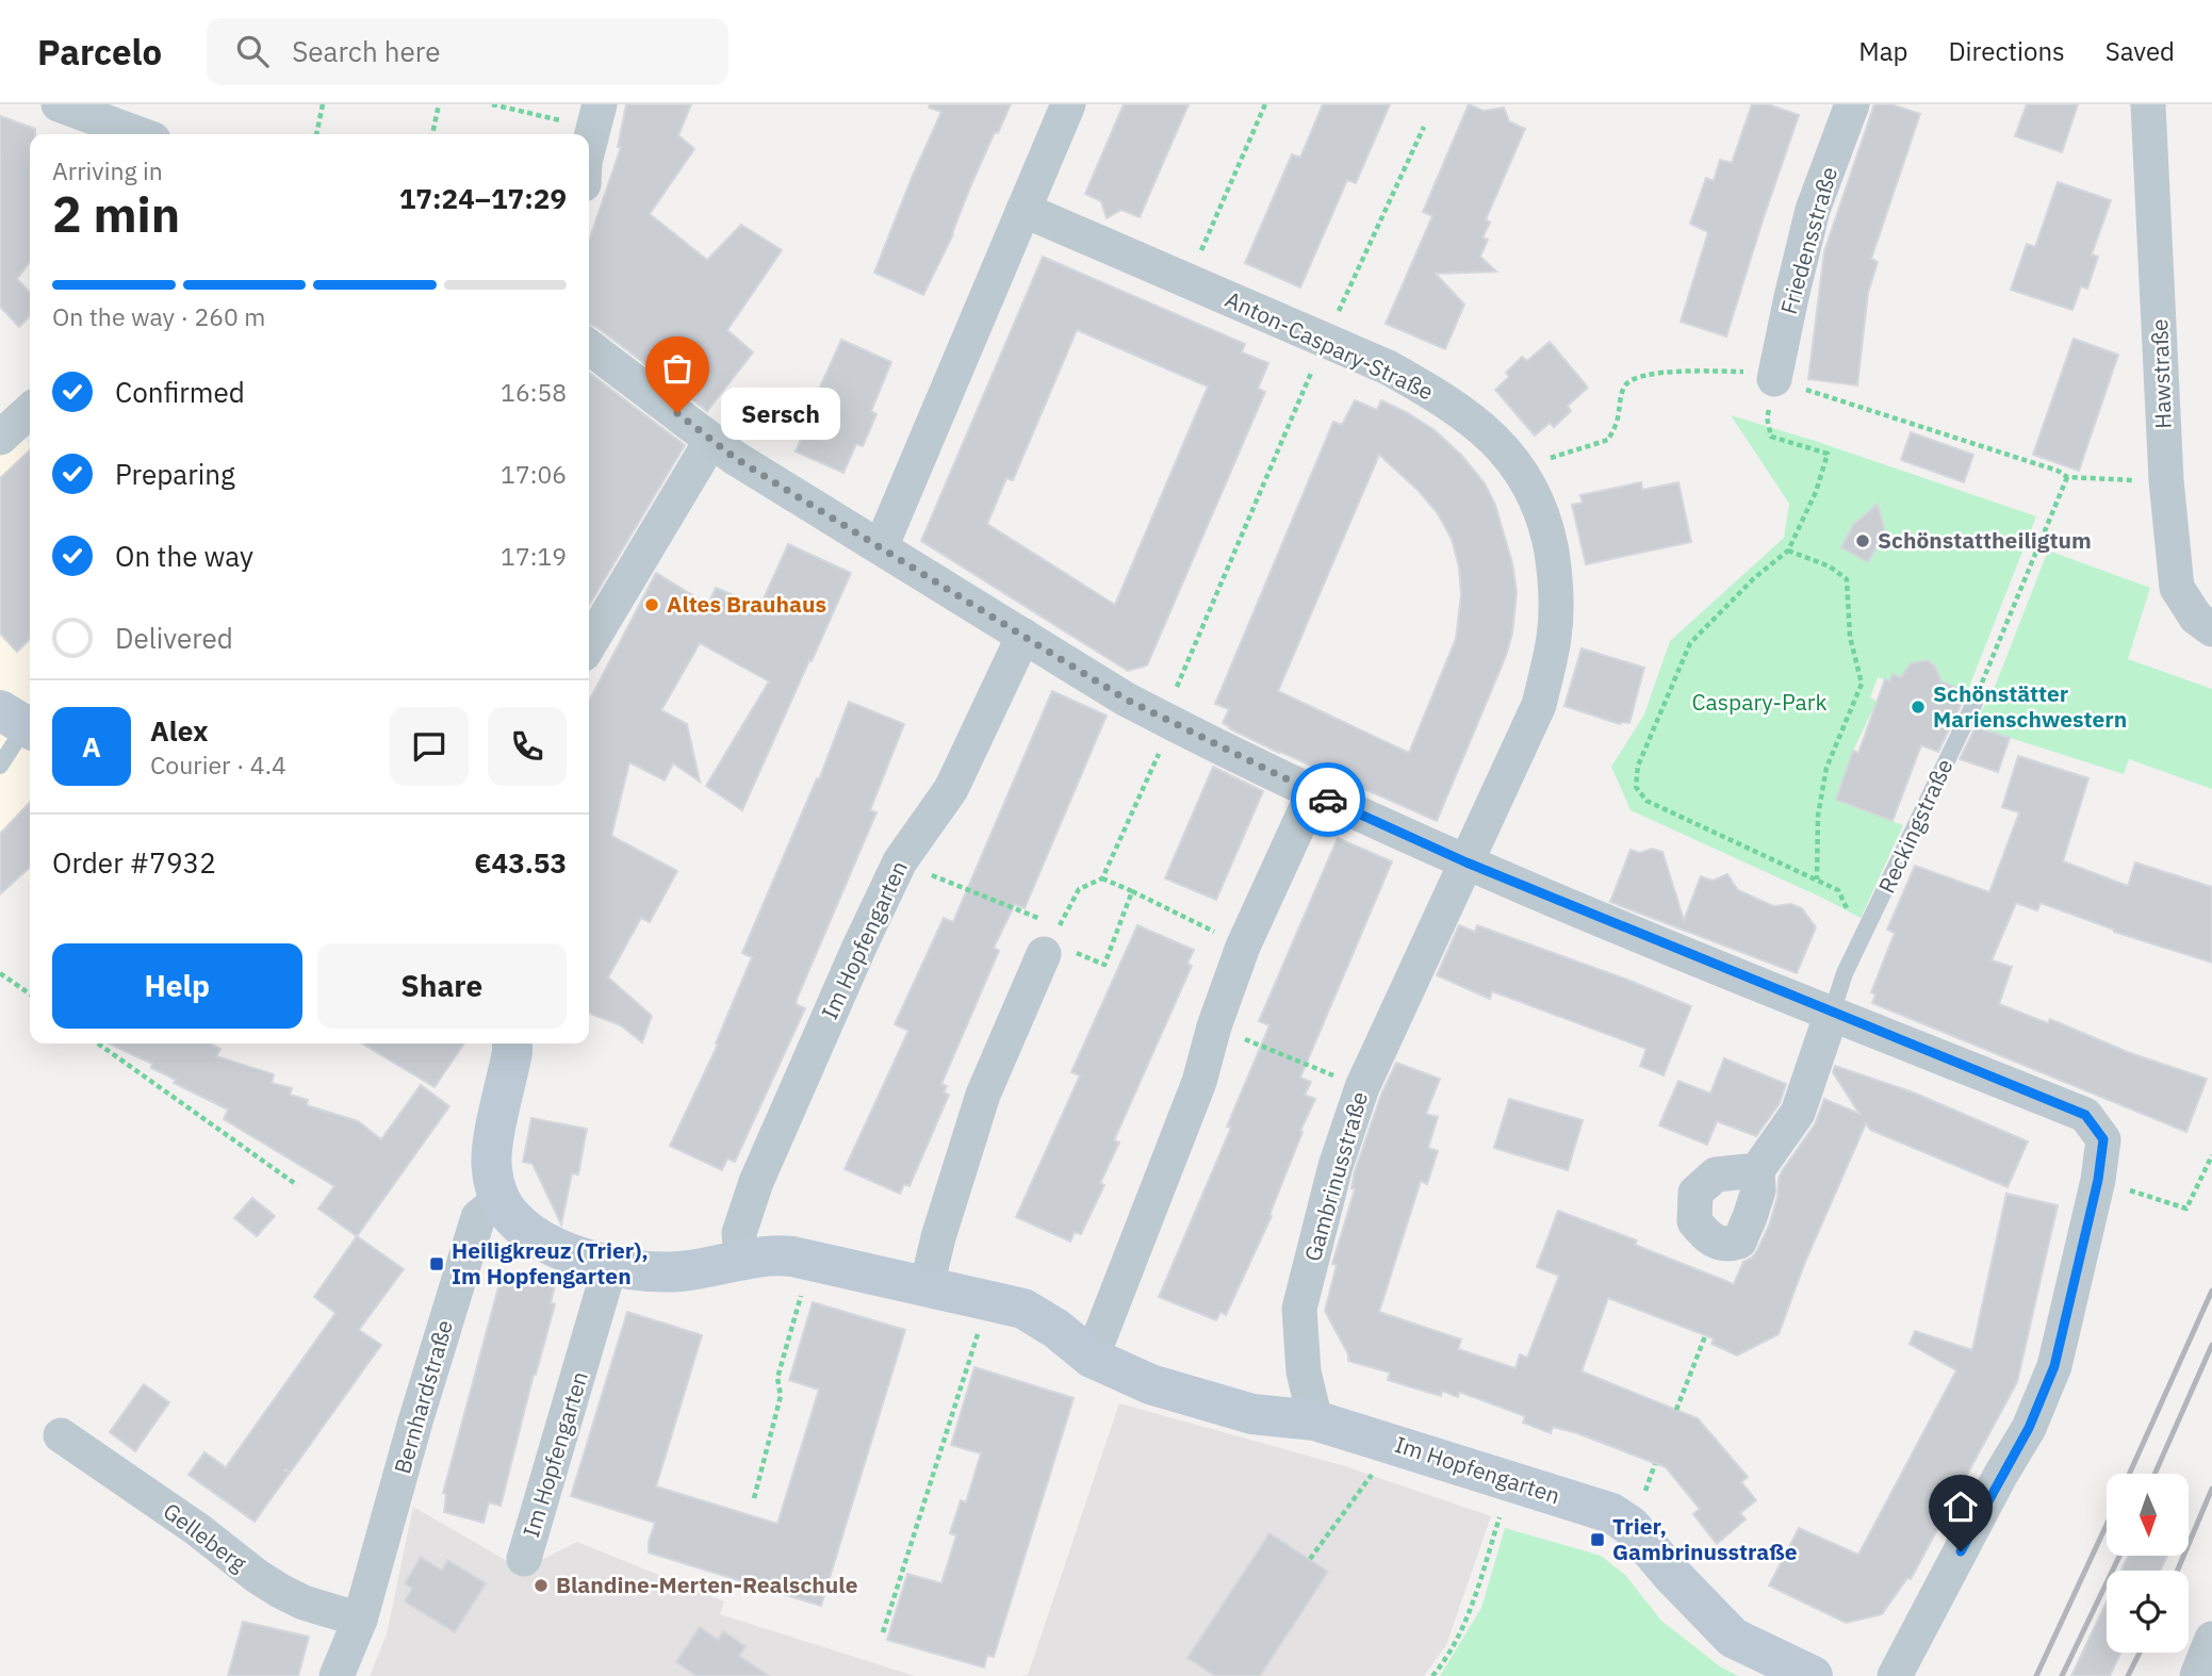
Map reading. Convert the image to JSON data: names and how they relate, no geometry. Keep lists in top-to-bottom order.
{
  "streets": {
    "street": [
      "Friedensstraße",
      "Anton-Caspary-Straße",
      "Hawstraße",
      "Reckingstraße",
      "Im Hopfengarten",
      "Gambrinusstraße",
      "Bernhardstraße",
      "Gelleberg"
    ]
  },
  "crossings": [
    ["Anton-Caspary-Straße", "Gambrinusstraße"],
    ["Im Hopfengarten", "Gambrinusstraße"],
    ["Im Hopfengarten", "Bernhardstraße"],
    ["Bernhardstraße", "Gelleberg"]
  ],
  "parks": ["Caspary-Park"],
  "places": {
    "other": [
      "Sersch",
      "Schönstattheiligtum",
      "Altes Brauhaus",
      "Schönstätter Marienschwestern",
      "Blandine-Merten-Realschule"
    ],
    "transit": ["Heiligkreuz (Trier), Im Hopfengarten", "Trier, Gambrinusstraße"]
  },
  "north": "bottom",
  "page": {
    "header": "Parcelo",
    "search": "Search here",
    "nav": ["Map", "Directions", "Saved"],
    "heading": ["2 min", "Arriving in", "17:24–17:29"],
    "panel": [
      "Alex",
      "Courier · 4.4",
      "Order #7932",
      "€43.53"
    ],
    "bar": "On the way · 260 m",
    "list": [
      ["Confirmed", "16:58"],
      ["Preparing", "17:06"],
      ["On the way", "17:19"],
      "Delivered"
    ],
    "bubble": "Sersch",
    "round": "A",
    "buttons": ["Help", "Share"]
  }
}
